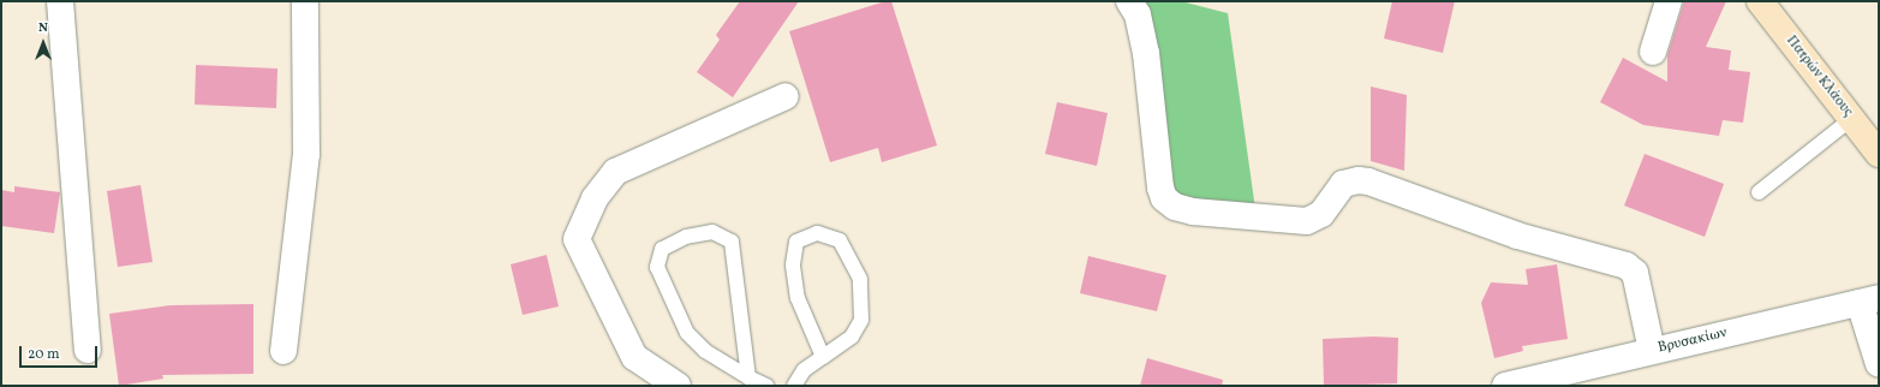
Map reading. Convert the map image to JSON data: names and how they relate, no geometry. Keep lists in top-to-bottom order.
{
  "streets": {
    "main road": ["Πατρών Κλάους"],
    "street": ["Βρυσακίων"]
  },
  "scale_bar": "20 m",
  "north": "top"
}
